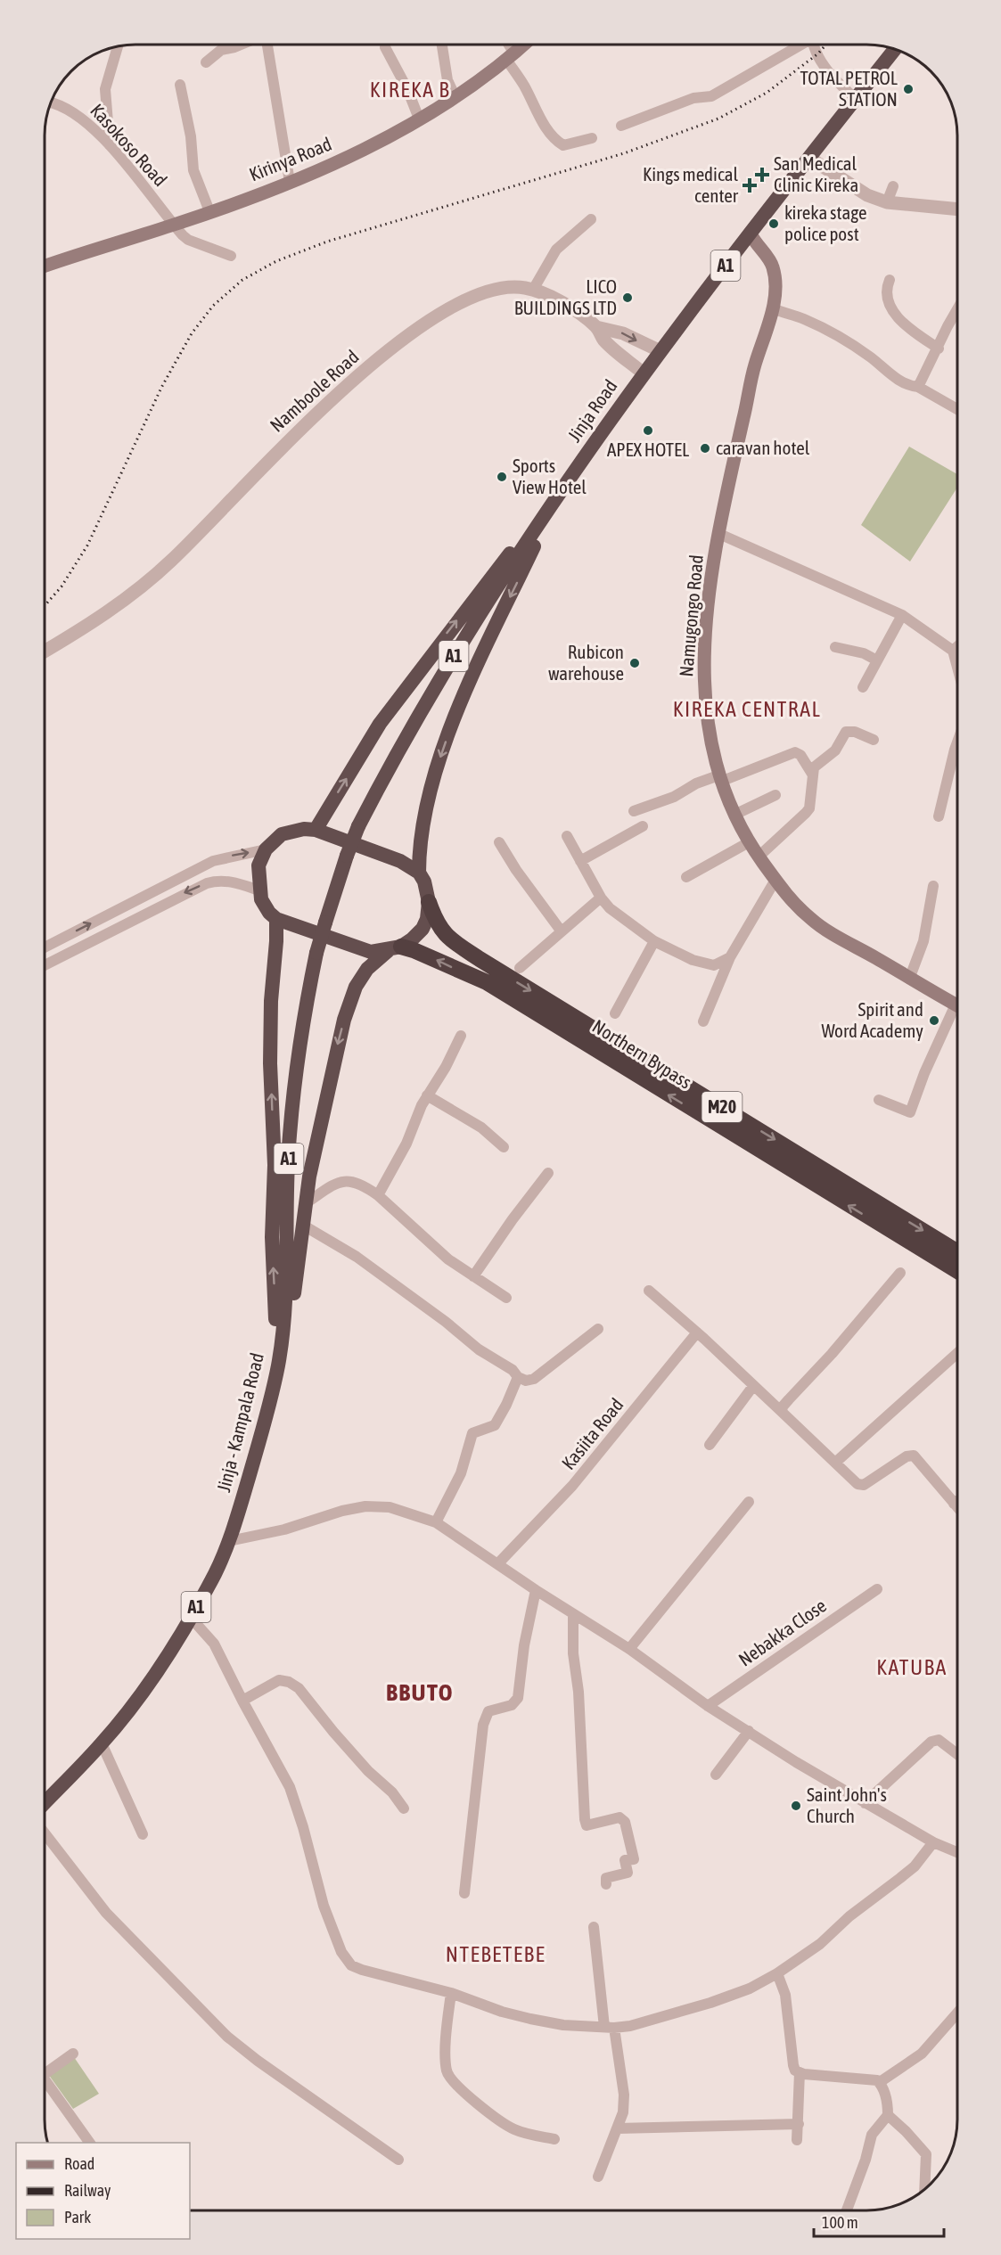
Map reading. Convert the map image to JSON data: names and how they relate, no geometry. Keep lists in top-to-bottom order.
{
  "streets": {
    "highway": [
      "A1",
      "Jinja Road",
      "Northern Bypass",
      "M20",
      "Jinja - Kampala Road"
    ],
    "main road": ["Kirinya Road", "Namugongo Road"],
    "street": [
      "Kasokoso Road",
      "Namboole Road",
      "Kasiita Road",
      "Nebakka Close"
    ]
  },
  "crossings": [
    ["Kasokoso Road", "Kirinya Road"],
    ["Namboole Road", "Jinja Road"],
    ["Jinja Road", "Namugongo Road"],
    ["Jinja Road", "Jinja - Kampala Road"]
  ],
  "districts": [
    "KIREKA B",
    "KIREKA CENTRAL",
    "KATUBA",
    "BBUTO",
    "NTEBETEBE"
  ],
  "places": {
    "other": [
      "TOTAL PETROL STATION",
      "kireka stage police post",
      "LICO BUILDINGS LTD",
      "APEX HOTEL",
      "caravan hotel",
      "Sports View Hotel",
      "Rubicon warehouse",
      "Spirit and Word Academy",
      "Saint John's Church"
    ],
    "health": ["San Medical Clinic Kireka", "Kings medical center"]
  },
  "legend": ["Road", "Railway", "Park"],
  "scale_bar": "100 m"
}
